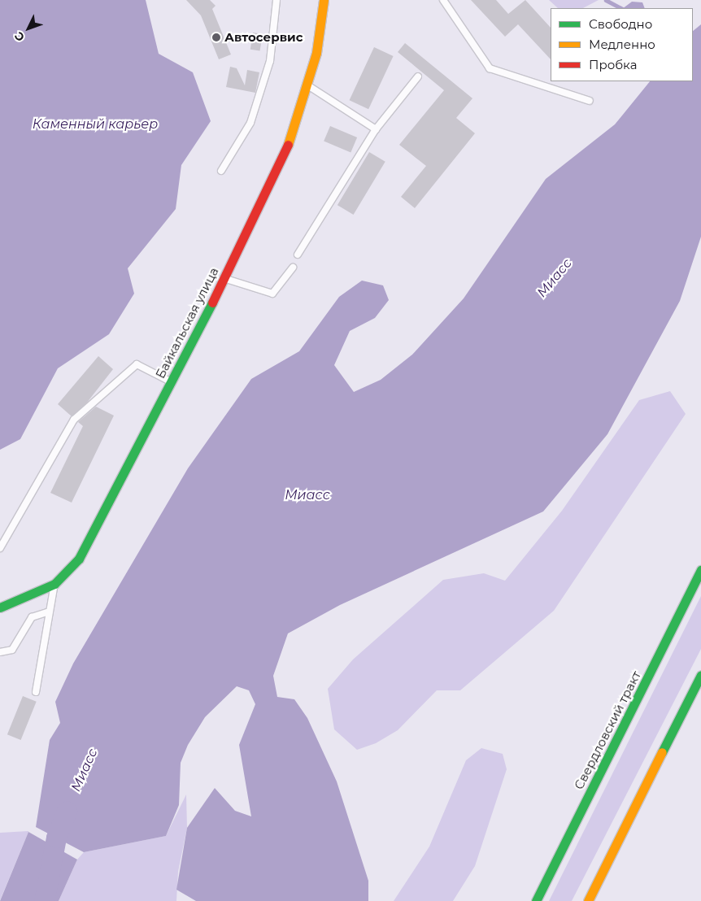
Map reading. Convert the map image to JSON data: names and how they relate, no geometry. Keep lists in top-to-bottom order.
{
  "streets": {
    "street": ["Байкальская улица", "Свердловский тракт"]
  },
  "water": ["Каменный карьер", "Миасс"],
  "places": ["Автосервис"],
  "legend": ["Свободно", "Медленно", "Пробка"],
  "north": "bottom left"
}
